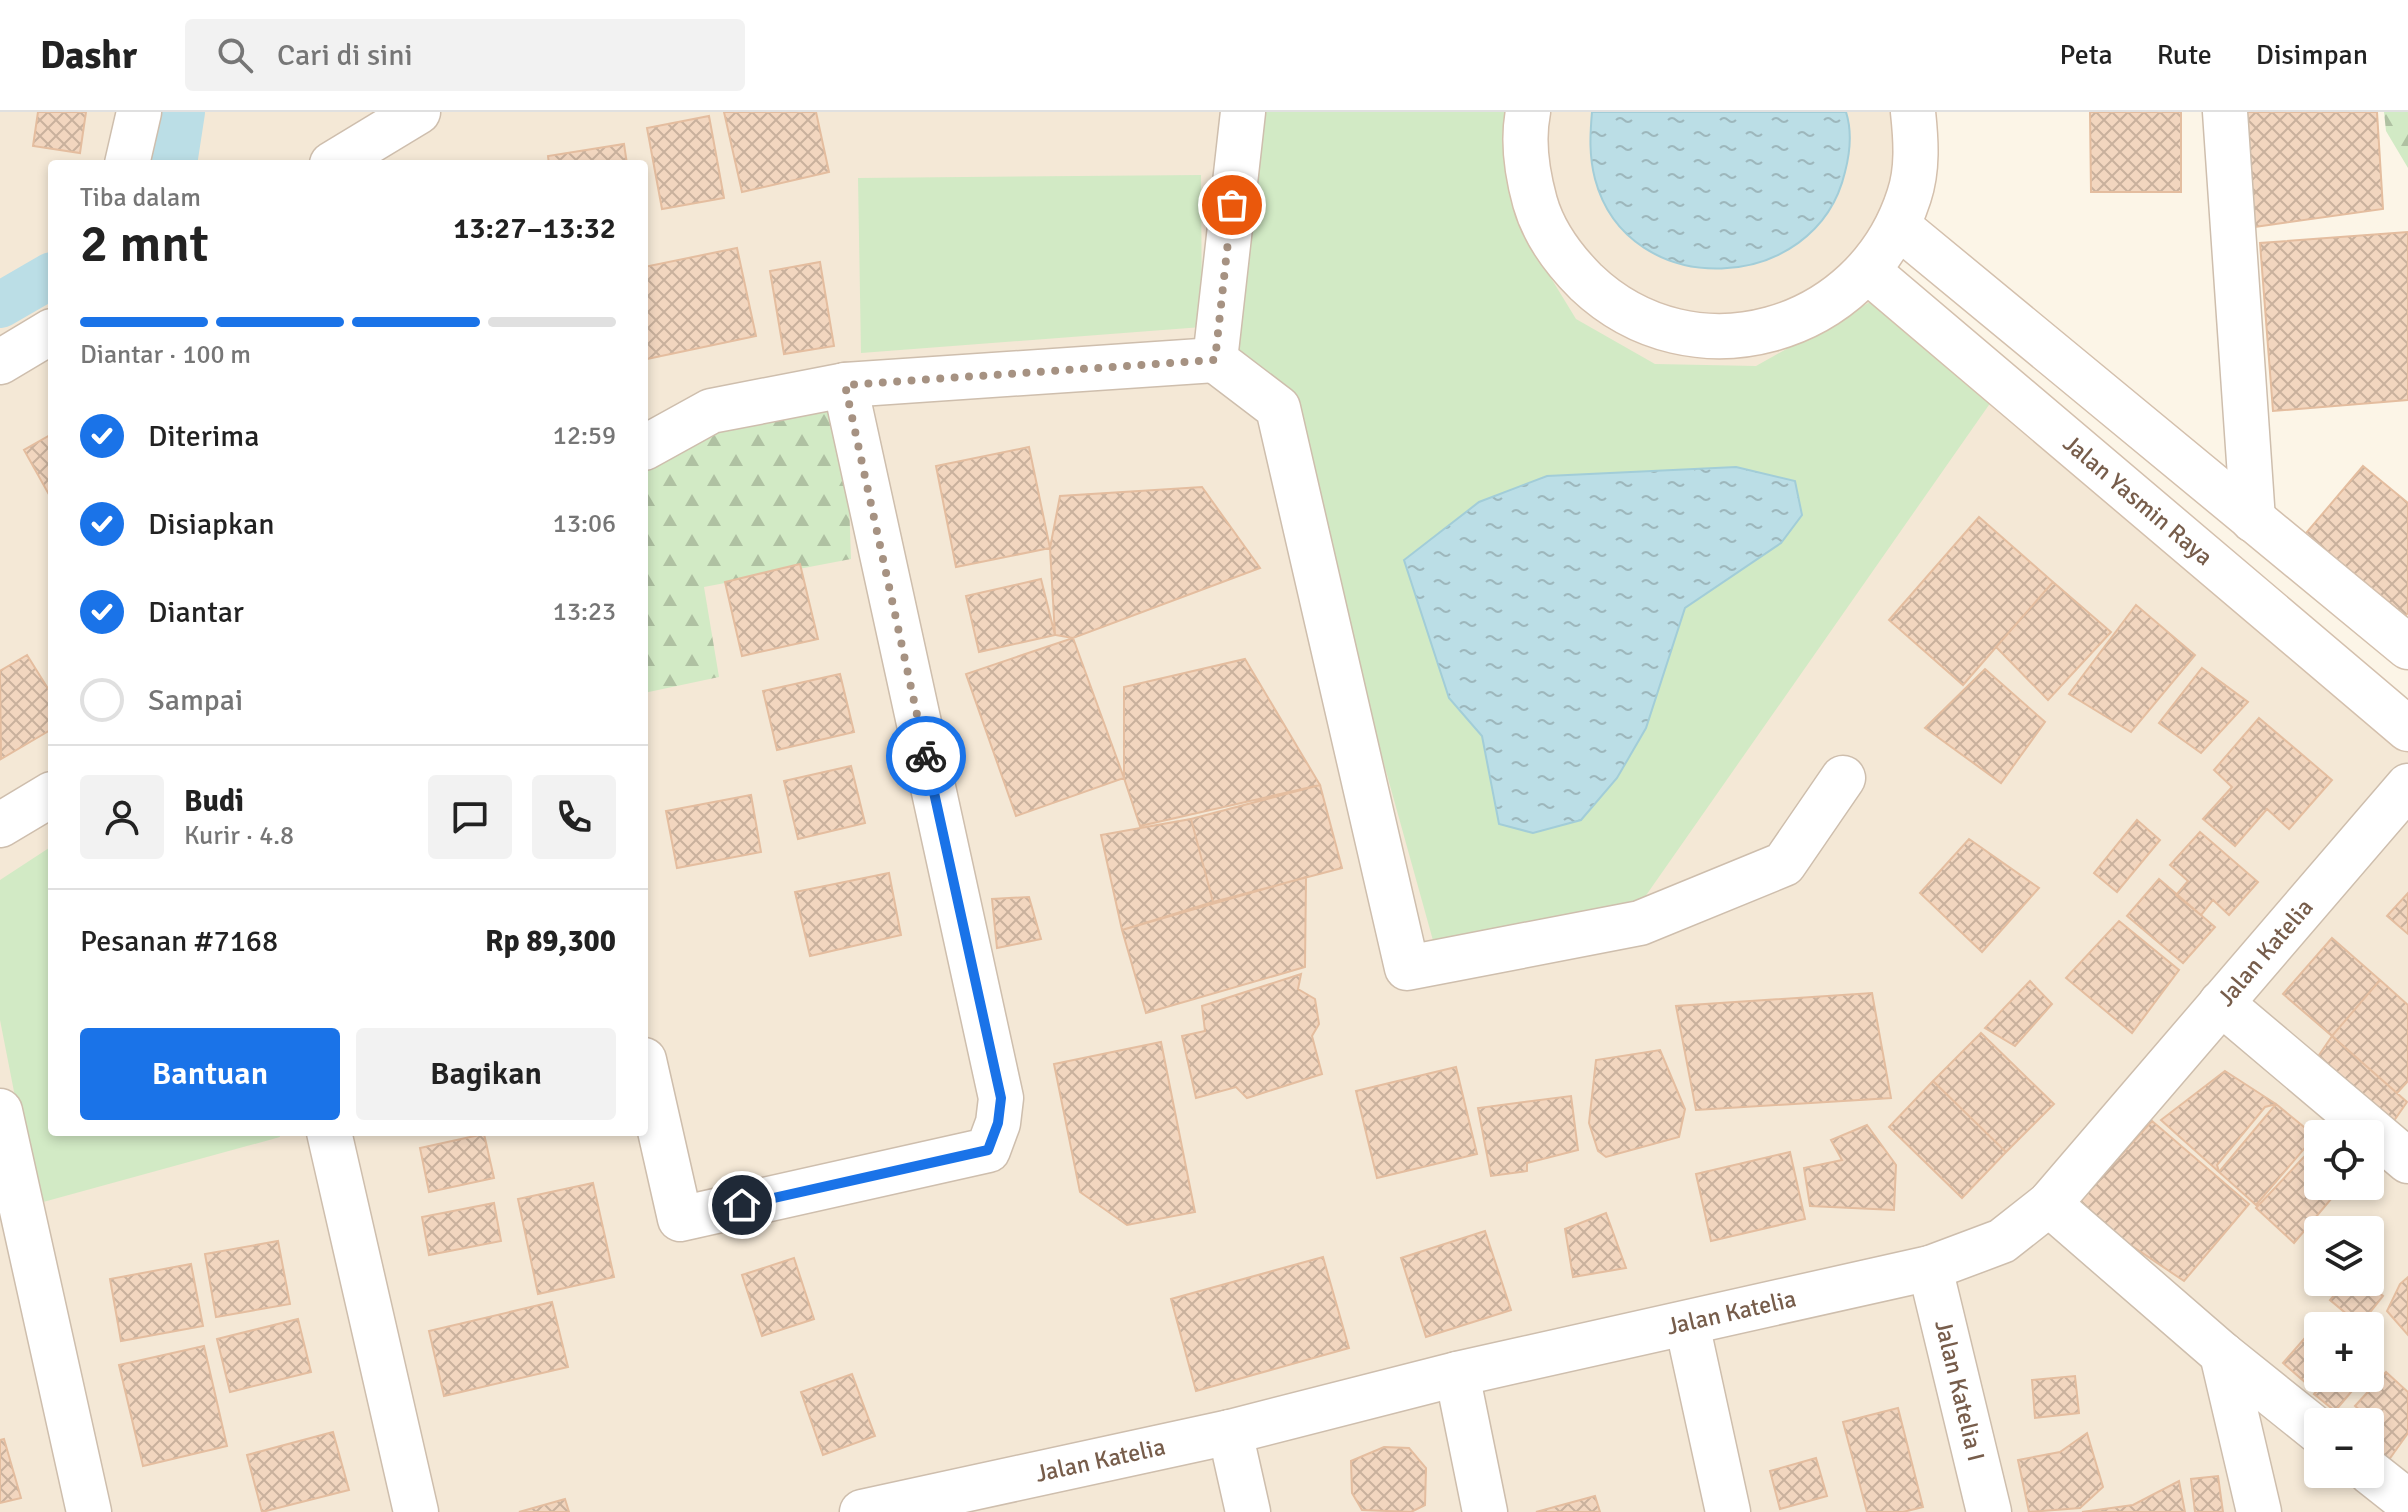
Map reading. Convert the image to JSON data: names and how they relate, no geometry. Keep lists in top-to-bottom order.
{
  "streets": {
    "street": ["Jalan Yasmin Raya", "Jalan Katelia", "Jalan Katelia I"]
  },
  "crossings": [
    ["Jalan Katelia", "Jalan Katelia I"]
  ],
  "page": {
    "header": "Dashr",
    "search": "Cari di sini",
    "nav": ["Peta", "Rute", "Disimpan"],
    "heading": ["2 mnt", "Tiba dalam", "13:27–13:32"],
    "panel": [
      "Budi",
      "Kurir · 4.8",
      "Pesanan #7168",
      "Rp 89,300"
    ],
    "bar": "Diantar · 100 m",
    "list": [
      ["Diterima", "12:59"],
      ["Disiapkan", "13:06"],
      ["Diantar", "13:23"],
      "Sampai"
    ],
    "buttons": ["Bantuan", "Bagikan"],
    "map_buttons": ["+", "−"]
  }
}
